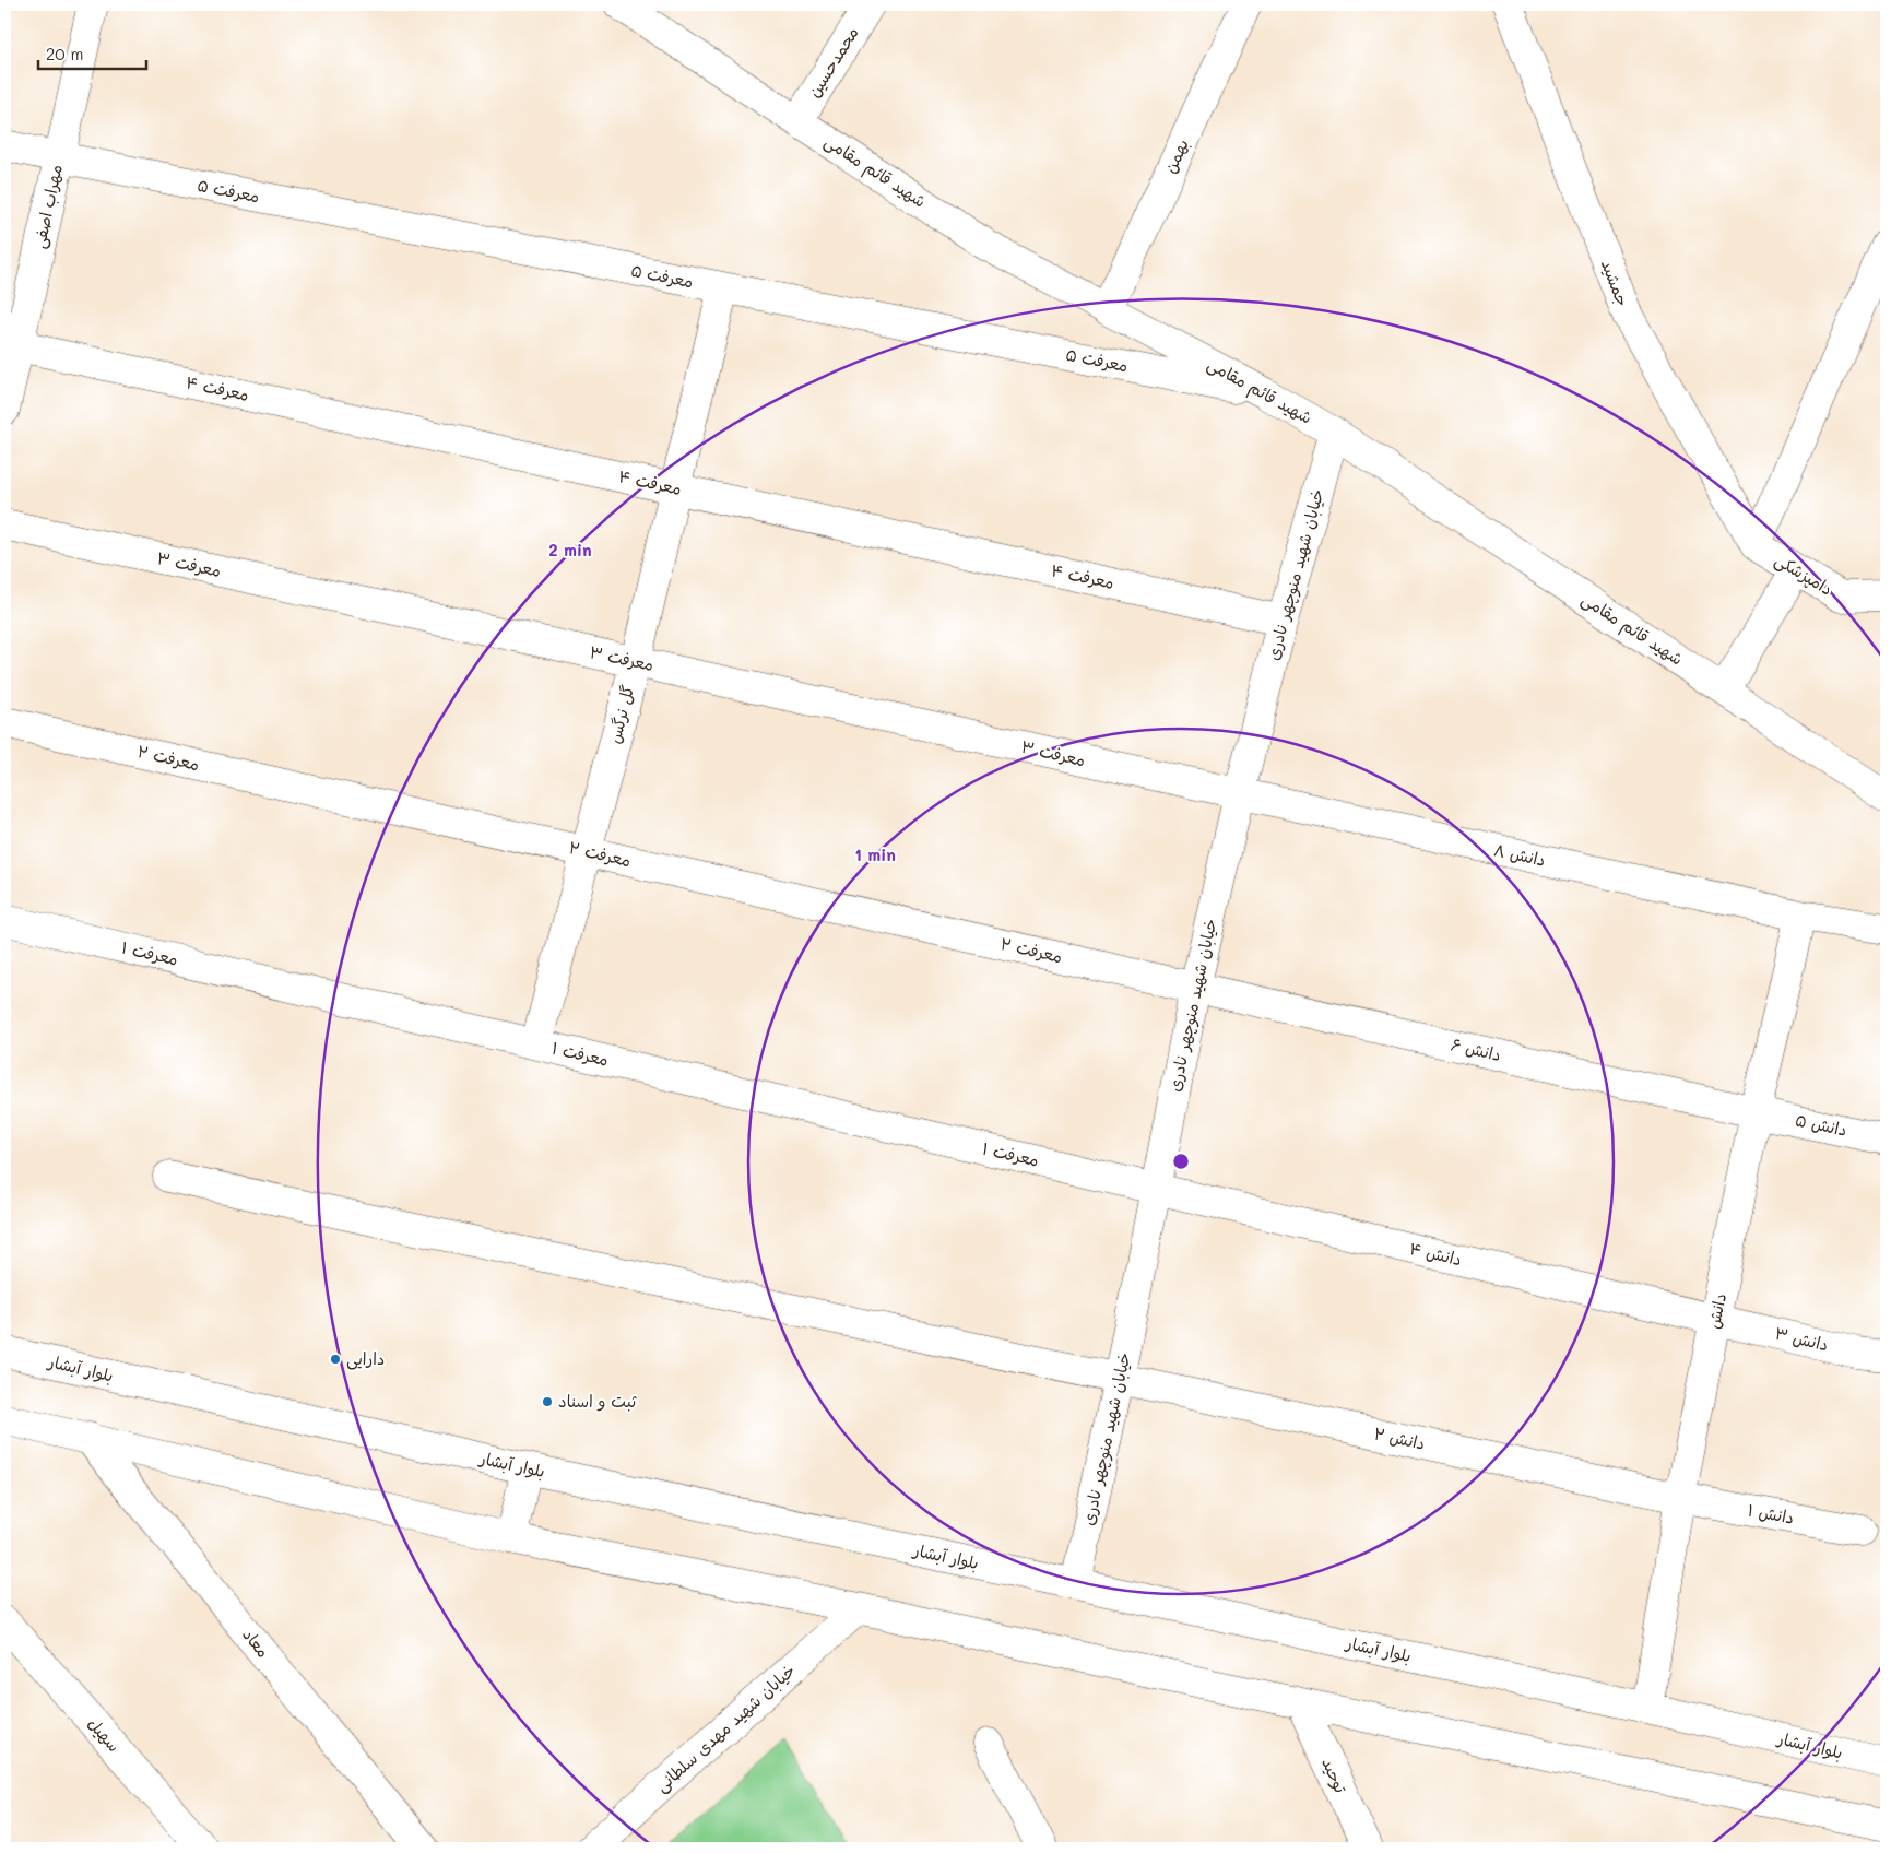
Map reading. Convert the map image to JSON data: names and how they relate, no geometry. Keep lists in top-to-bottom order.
{
  "streets": {
    "street": [
      "محمدحسین",
      "بهمن",
      "شهید قائم مقامی",
      "معرفت ۵",
      "مهراب اصفی",
      "جمشید",
      "معرفت ۴",
      "معرفت ۳",
      "خیابان شهید منوچهر نادری",
      "دامپزشکی",
      "گل نرگس",
      "معرفت ۲",
      "دانش ۸",
      "معرفت ۱",
      "دانش ۶",
      "دانش ۵",
      "دانش ۴",
      "دانش",
      "دانش ۳",
      "بلوار آبشار",
      "دانش ۲",
      "دانش ۱",
      "معاد",
      "خیابان شهید مهدی سلطانی",
      "سهیل",
      "توحید"
    ]
  },
  "crossings": [
    ["محمدحسین", "شهید قائم مقامی"],
    ["بهمن", "شهید قائم مقامی"],
    ["شهید قائم مقامی", "معرفت ۵"],
    ["شهید قائم مقامی", "خیابان شهید منوچهر نادری"],
    ["معرفت ۵", "مهراب اصفی"],
    ["معرفت ۵", "گل نرگس"],
    ["مهراب اصفی", "معرفت ۴"],
    ["جمشید", "دامپزشکی"],
    ["معرفت ۴", "خیابان شهید منوچهر نادری"],
    ["معرفت ۴", "گل نرگس"],
    ["معرفت ۳", "خیابان شهید منوچهر نادری"],
    ["معرفت ۳", "گل نرگس"],
    ["معرفت ۳", "دانش ۸"],
    ["خیابان شهید منوچهر نادری", "معرفت ۲"],
    ["خیابان شهید منوچهر نادری", "دانش ۸"],
    ["خیابان شهید منوچهر نادری", "معرفت ۱"],
    ["خیابان شهید منوچهر نادری", "دانش ۶"],
    ["خیابان شهید منوچهر نادری", "دانش ۴"],
    ["خیابان شهید منوچهر نادری", "بلوار آبشار"],
    ["خیابان شهید منوچهر نادری", "دانش ۲"],
    ["گل نرگس", "معرفت ۲"],
    ["گل نرگس", "معرفت ۱"],
    ["معرفت ۲", "دانش ۶"],
    ["دانش ۸", "دانش"],
    ["معرفت ۱", "دانش ۴"],
    ["دانش ۶", "دانش ۵"],
    ["دانش ۶", "دانش"],
    ["دانش ۵", "دانش"],
    ["دانش ۴", "دانش"],
    ["دانش ۴", "دانش ۳"],
    ["دانش", "دانش ۳"],
    ["دانش", "بلوار آبشار"],
    ["دانش", "دانش ۲"],
    ["دانش", "دانش ۱"],
    ["دانش ۲", "دانش ۱"]
  ],
  "places": ["دارایی", "ثبت و اسناد"],
  "scale_bar": "20 m",
  "rings": ["2 min", "1 min"]
}
